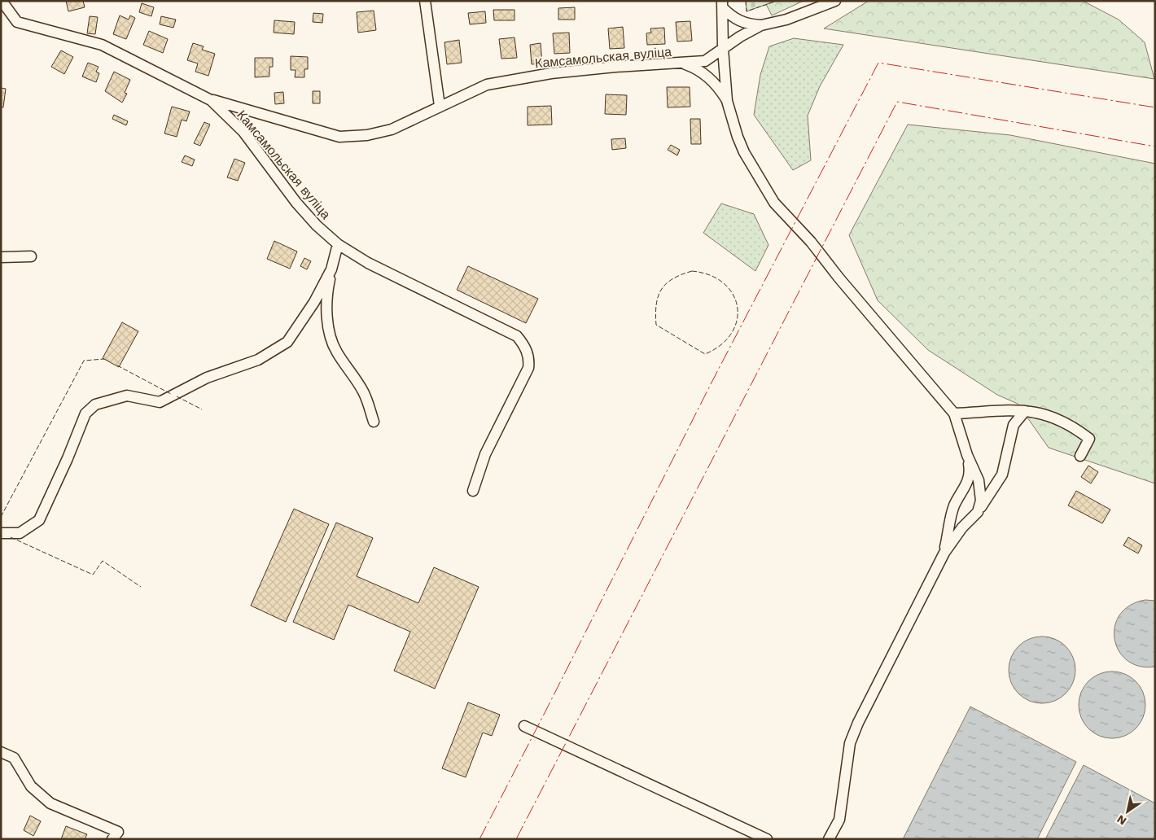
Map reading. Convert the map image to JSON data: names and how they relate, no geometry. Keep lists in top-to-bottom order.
{
  "streets": {
    "street": ["Камсамольская вуліца"]
  },
  "north": "bottom left"
}
